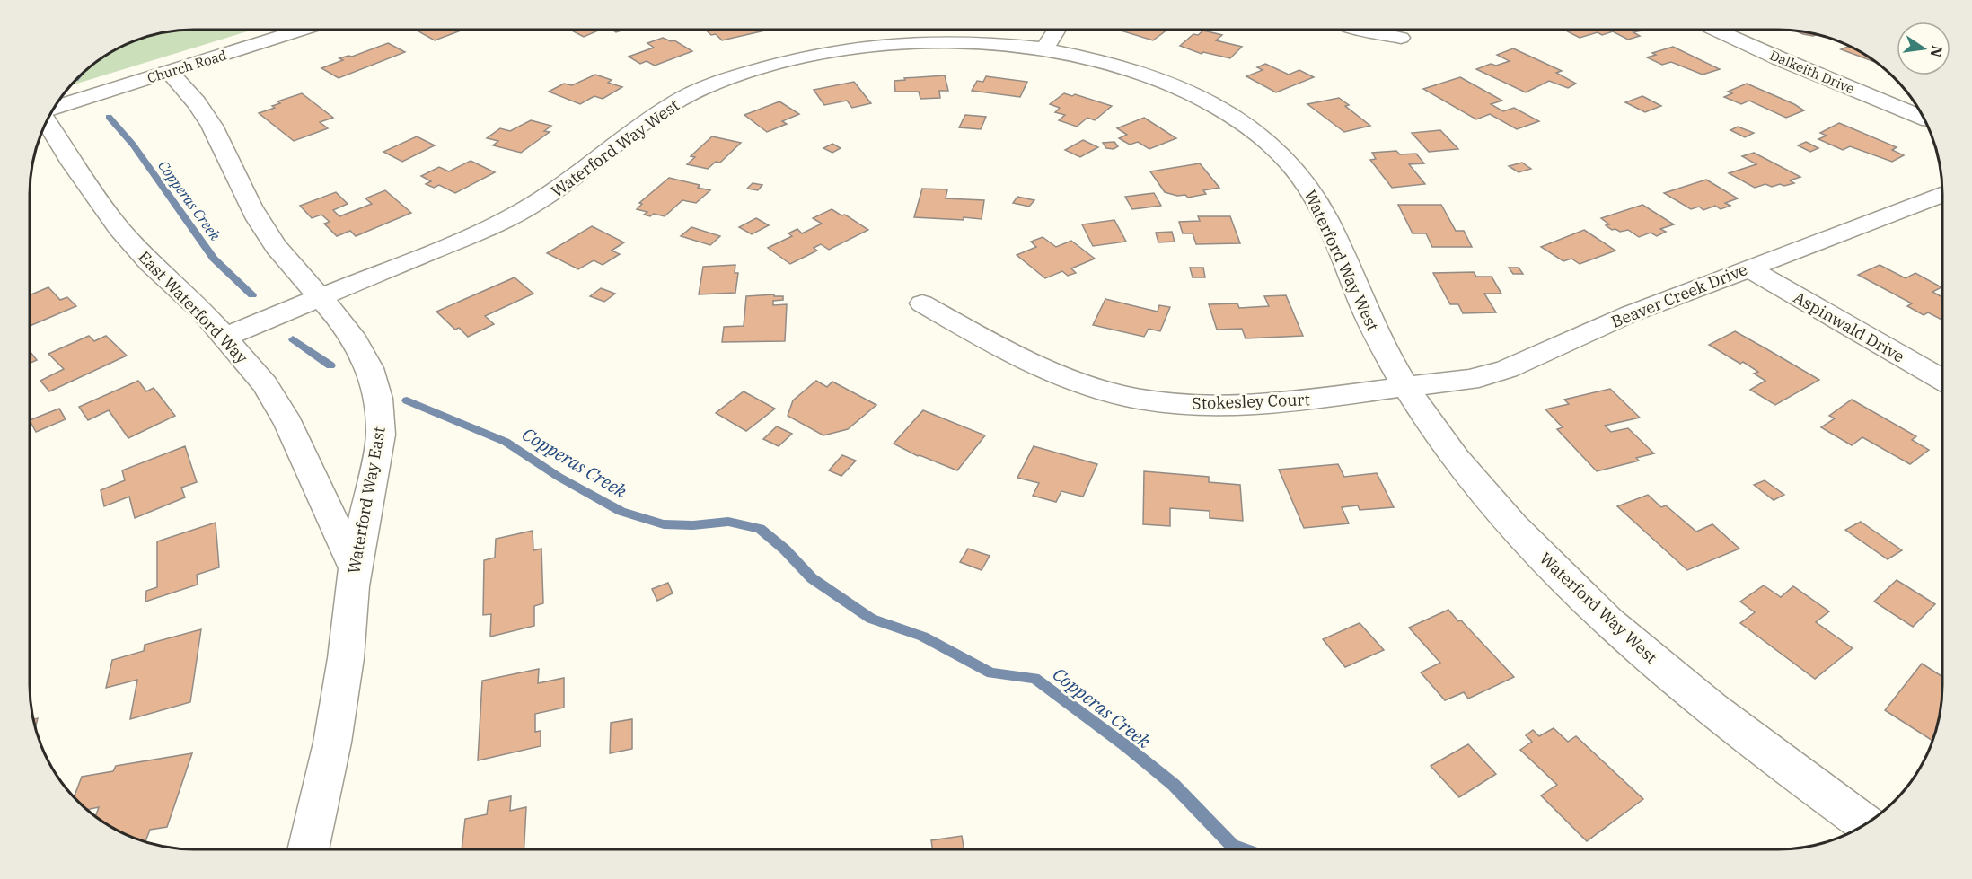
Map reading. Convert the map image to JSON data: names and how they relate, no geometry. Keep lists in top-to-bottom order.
{
  "streets": {
    "street": [
      "Church Road",
      "Dalkeith Drive",
      "Waterford Way West",
      "Beaver Creek Drive",
      "East Waterford Way",
      "Aspinwald Drive",
      "Stokesley Court",
      "Waterford Way East"
    ]
  },
  "crossings": [
    ["Church Road", "Waterford Way East"],
    ["Waterford Way West", "Beaver Creek Drive"],
    ["Waterford Way West", "East Waterford Way"],
    ["Waterford Way West", "Stokesley Court"],
    ["Waterford Way West", "Waterford Way East"],
    ["Beaver Creek Drive", "Aspinwald Drive"],
    ["Beaver Creek Drive", "Stokesley Court"],
    ["East Waterford Way", "Waterford Way East"]
  ],
  "water": ["Copperas Creek"],
  "north": "right"
}
